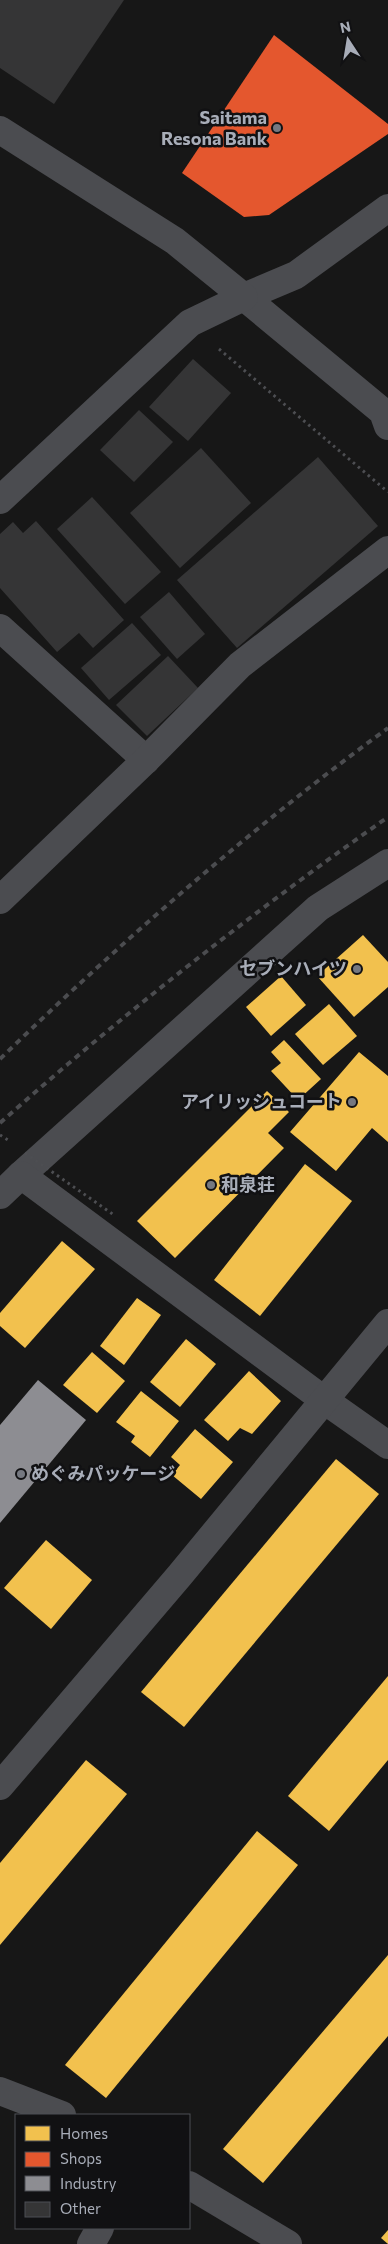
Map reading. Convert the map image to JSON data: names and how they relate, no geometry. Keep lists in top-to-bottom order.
{
  "places": [
    "Saitama Resona Bank",
    "セブンハイツ",
    "アイリッシュコート",
    "和泉荘",
    "めぐみパッケージ"
  ],
  "legend": [
    "Homes",
    "Shops",
    "Industry",
    "Other"
  ],
  "north": "top"
}
